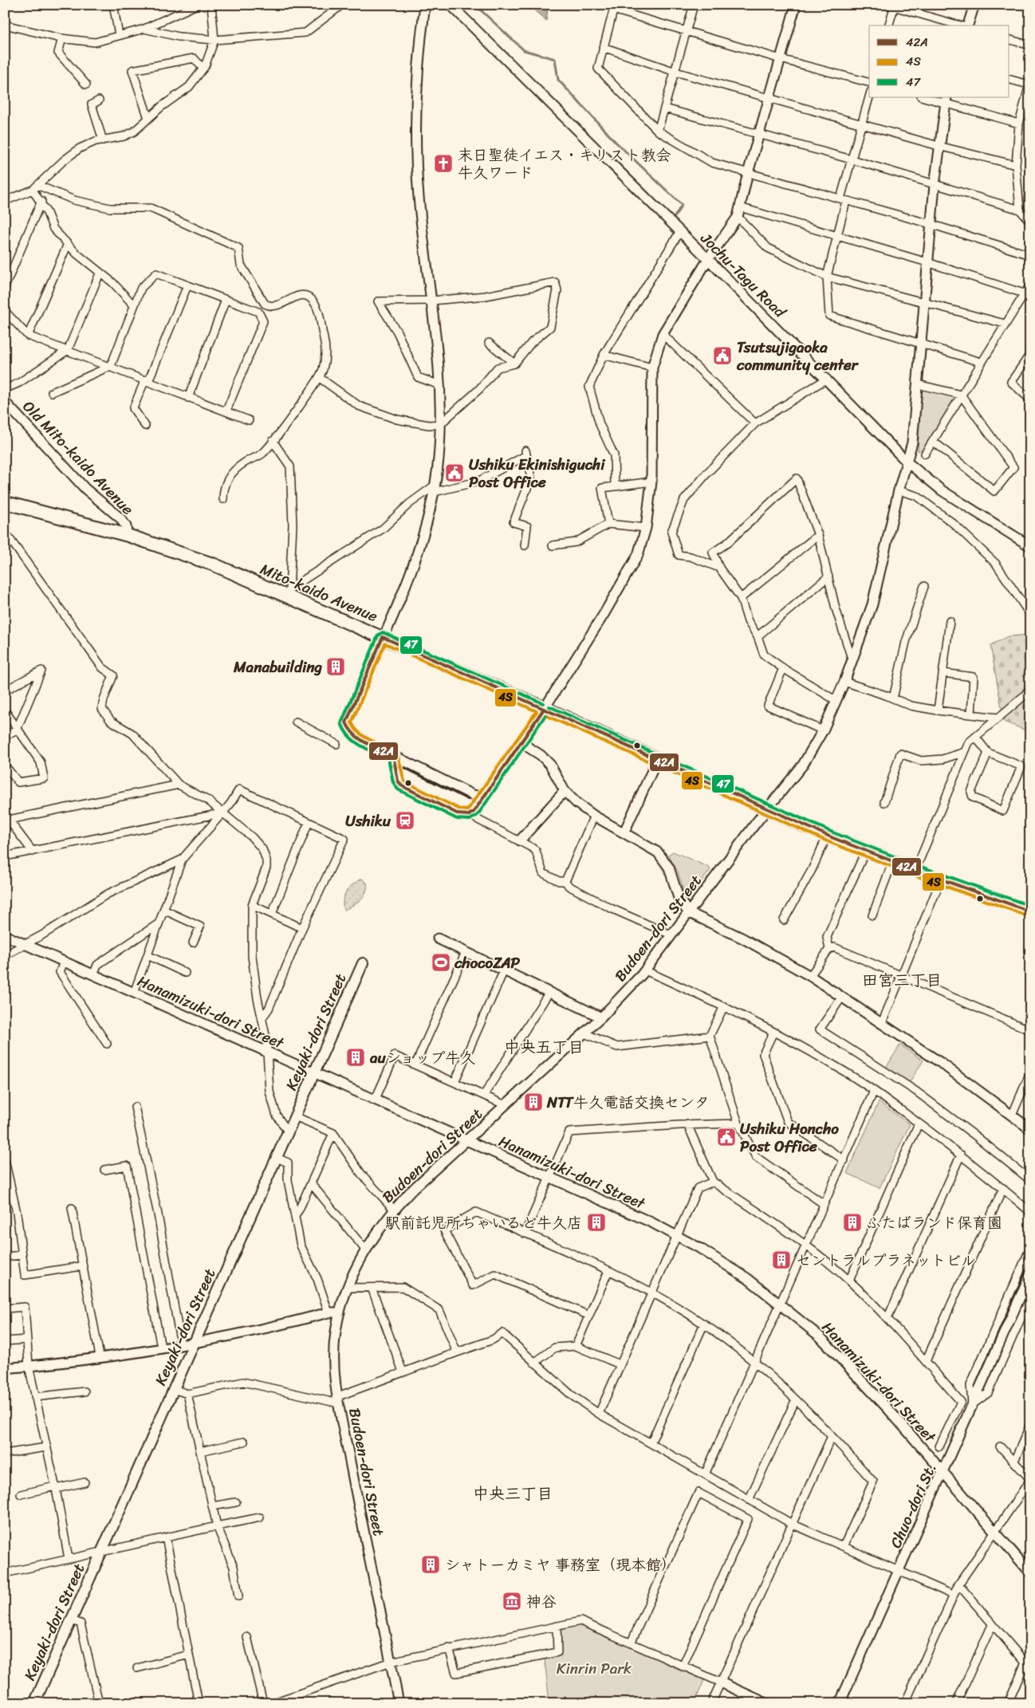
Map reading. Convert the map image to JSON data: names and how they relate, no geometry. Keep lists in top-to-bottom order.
{
  "streets": {
    "highway": ["Mito-kaido Avenue"],
    "main road": ["Keyaki-dori Street"],
    "street": [
      "Jochu-Tagu Road",
      "Old Mito-kaido Avenue",
      "Budoen-dori Street",
      "Hanamizuki-dori Street",
      "Chuo-dori St."
    ]
  },
  "crossings": [
    ["Jochu-Tagu Road", "Budoen-dori Street"],
    ["Old Mito-kaido Avenue", "Mito-kaido Avenue"],
    ["Mito-kaido Avenue", "Budoen-dori Street"],
    ["Budoen-dori Street", "Hanamizuki-dori Street"],
    ["Hanamizuki-dori Street", "Keyaki-dori Street"],
    ["Hanamizuki-dori Street", "Chuo-dori St."]
  ],
  "districts": ["田宮三丁目", "中央五丁目", "中央三丁目"],
  "parks": ["Kinrin Park"],
  "places": {
    "church": ["末日聖徒イエス・キリスト教会 牛久ワード"],
    "public building": ["Tsutsujigaoka community center", "Ushiku Ekinishiguchi Post Office", "Ushiku Honcho Post Office"],
    "building": [
      "Manabuilding",
      "auショップ牛久",
      "NTT牛久電話交換センタ",
      "駅前託児所ちゃいるど牛久店",
      "ふたばランド保育園",
      "セントラルプラネットビル",
      "シャトーカミヤ 事務室（現本館）"
    ],
    "station": ["Ushiku"],
    "sports": ["chocoZAP"],
    "museum": ["神谷"]
  },
  "lines": ["transit line 47", "transit line 42A", "transit line 4S"],
  "legend": ["42A", "4S", "47"]
}
